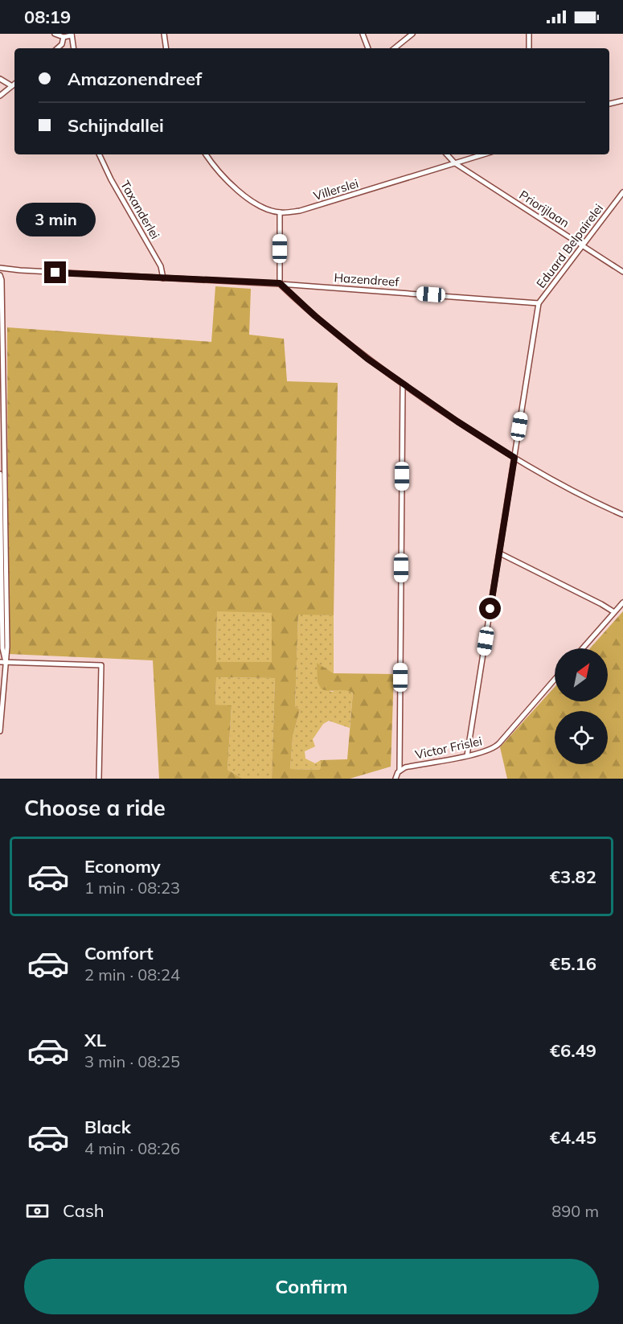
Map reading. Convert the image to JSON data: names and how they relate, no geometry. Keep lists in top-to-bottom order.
{
  "streets": {
    "street": [
      "Villerslei",
      "Priorijlaan",
      "Taxanderlei",
      "Eduard Belpairelei",
      "Hazendreef",
      "Victor Frislei"
    ]
  },
  "crossings": [
    ["Villerslei", "Priorijlaan"],
    ["Priorijlaan", "Eduard Belpairelei"],
    ["Taxanderlei", "Hazendreef"],
    ["Eduard Belpairelei", "Hazendreef"],
    ["Eduard Belpairelei", "Victor Frislei"]
  ],
  "north": "top right",
  "page": {
    "status": "08:19",
    "banner": ["Amazonendreef", "Schijndallei"],
    "bubble": "3 min",
    "heading": "Choose a ride",
    "list": [
      {
        "name": "Economy",
        "note": "1 min · 08:23",
        "value": "€3.82"
      },
      {
        "name": "Comfort",
        "note": "2 min · 08:24",
        "value": "€5.16"
      },
      {
        "name": "XL",
        "note": "3 min · 08:25",
        "value": "€6.49"
      },
      {
        "name": "Black",
        "note": "4 min · 08:26",
        "value": "€4.45"
      }
    ],
    "pay": ["Cash", "890 m"],
    "buttons": "Confirm"
  }
}
